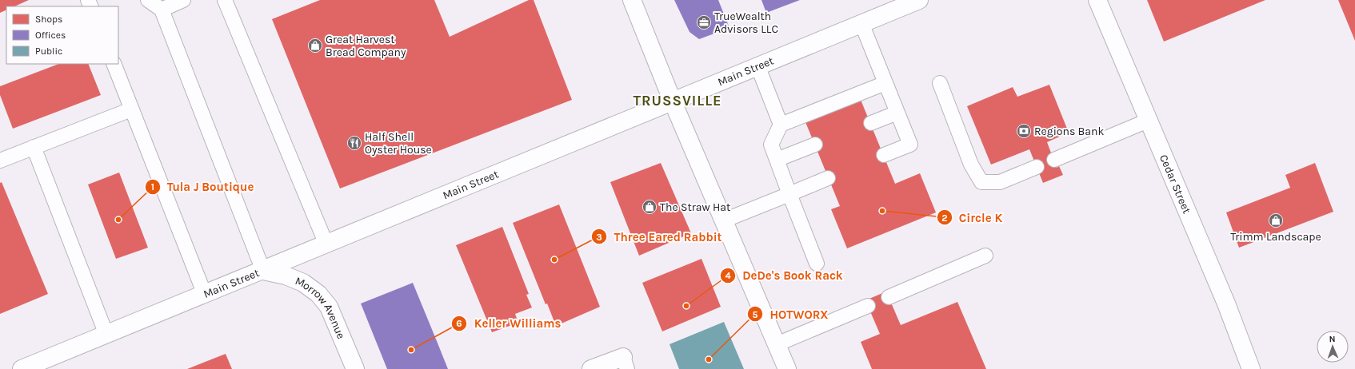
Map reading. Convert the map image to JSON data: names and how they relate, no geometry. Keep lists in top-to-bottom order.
{
  "streets": {
    "main road": ["Main Street", "Cedar Street", "Morrow Avenue"]
  },
  "crossings": [
    ["Main Street", "Morrow Avenue"]
  ],
  "districts": ["TRUSSVILLE"],
  "places": {
    "office": ["TrueWealth Advisors LLC"],
    "shop": ["Great Harvest Bread Company", "The Straw Hat", "Trimm Landscape"],
    "bank": ["Regions Bank"],
    "restaurant": ["Half Shell Oyster House"],
    "other": [
      "Circle K",
      "Tula J Boutique",
      "Three Eared Rabbit",
      "DeDe's Book Rack",
      "Keller Williams",
      "HOTWORX"
    ]
  },
  "legend": ["Shops", "Offices", "Public"],
  "north": "top"
}
